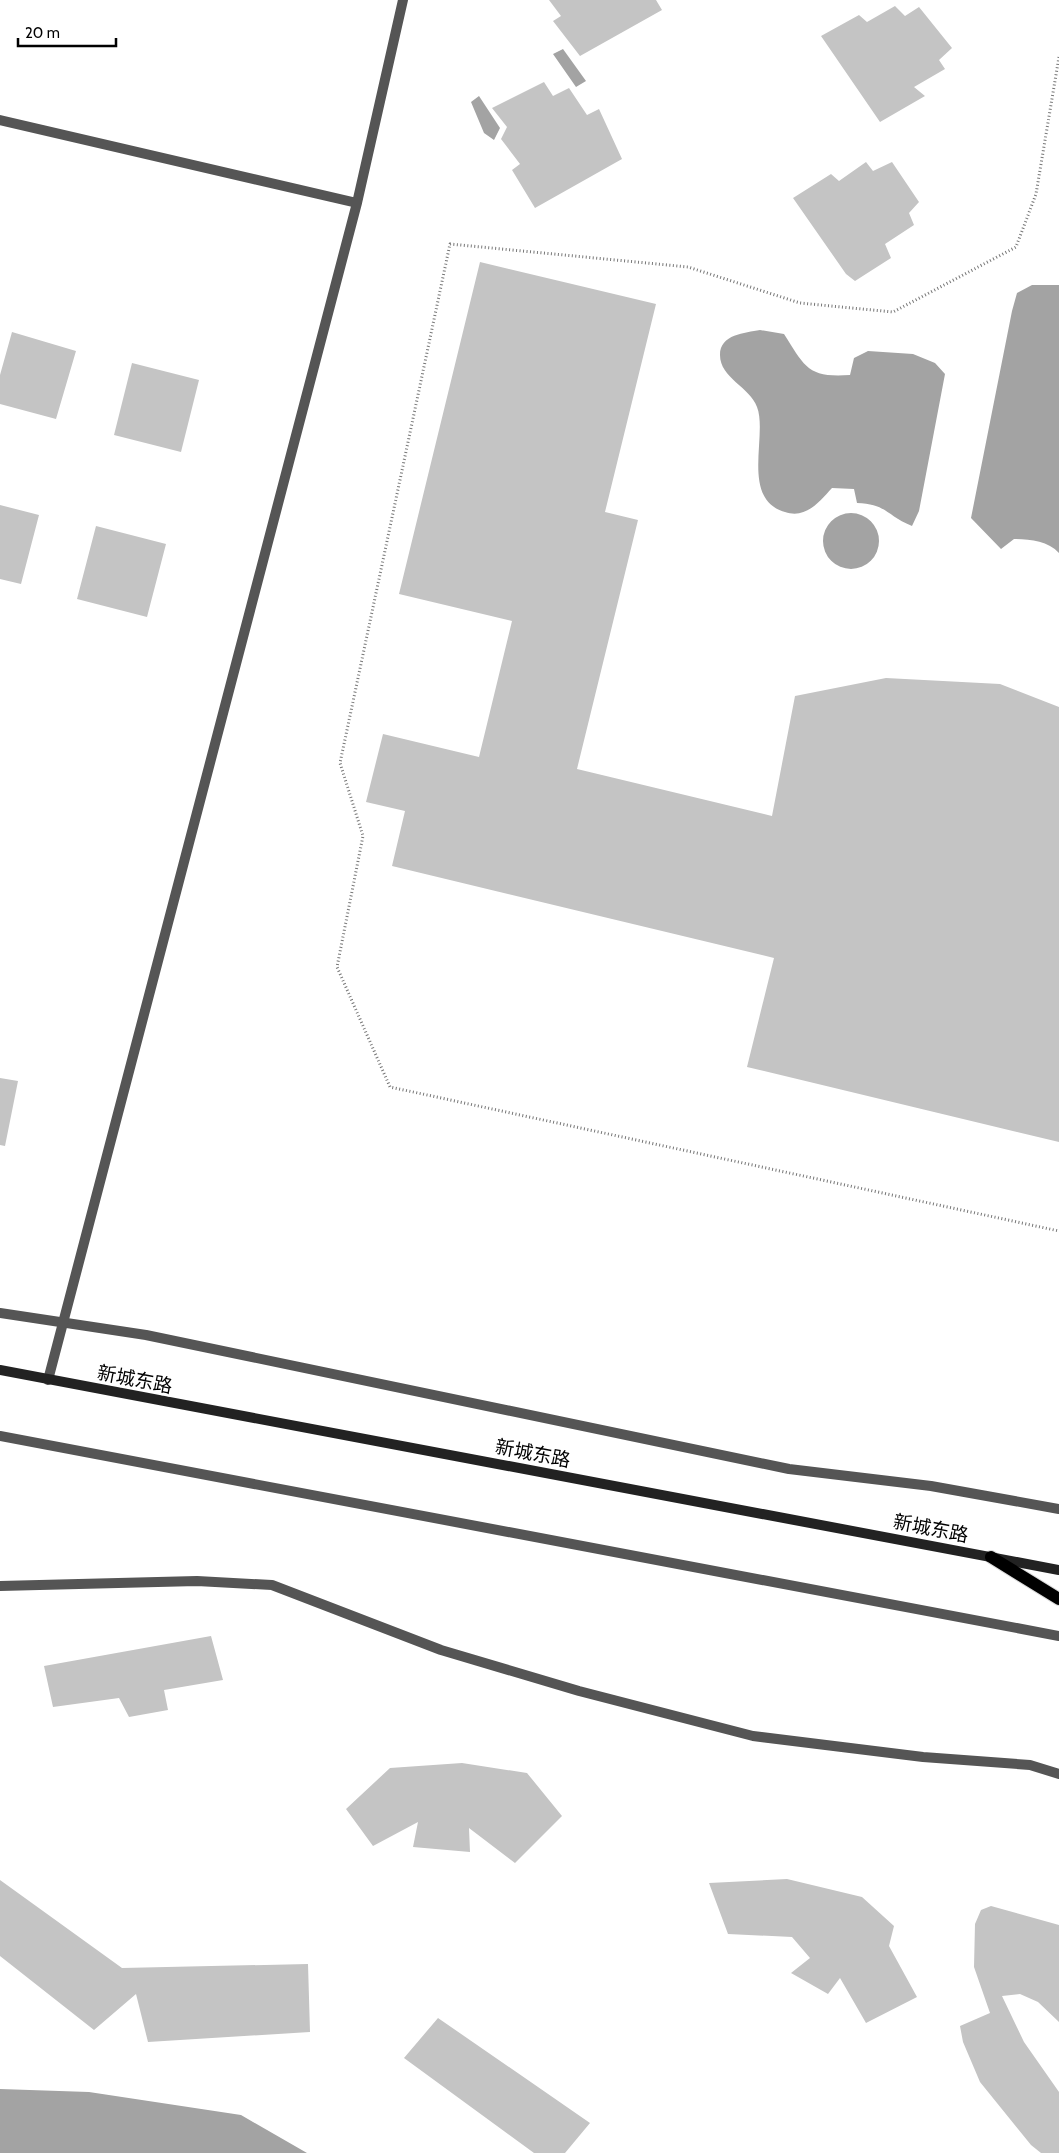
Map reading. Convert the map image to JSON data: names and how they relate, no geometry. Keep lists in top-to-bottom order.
{
  "streets": {
    "main road": ["新城东路"]
  },
  "scale_bar": "20 m"
}
